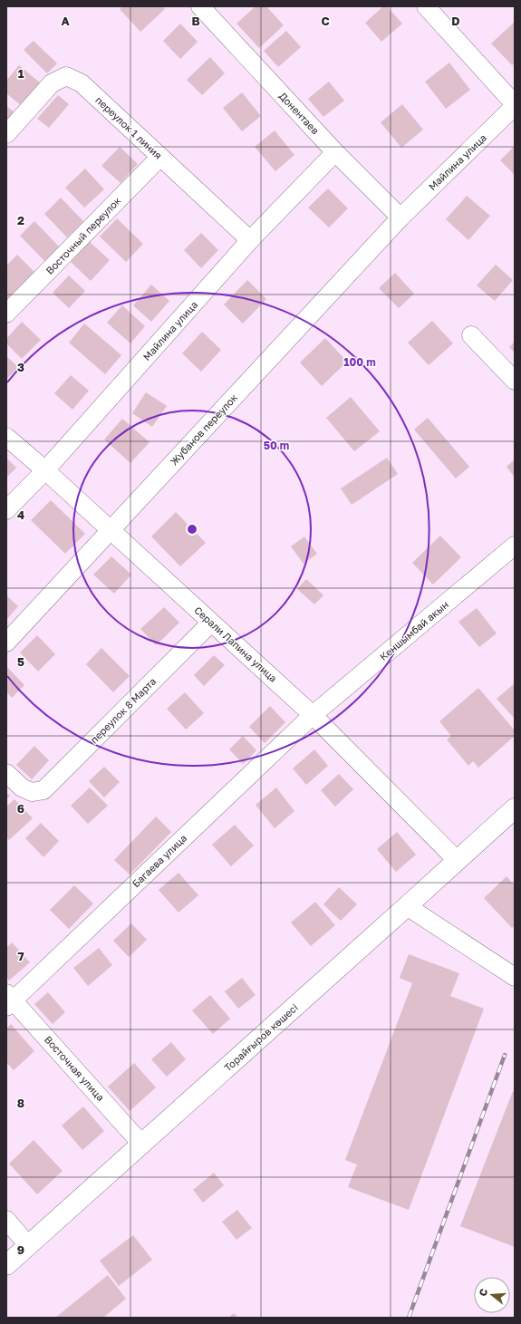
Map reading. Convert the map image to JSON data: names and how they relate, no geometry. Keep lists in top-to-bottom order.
{
  "streets": {
    "street": [
      "Донентаев",
      "переулок 1 линия",
      "Майлина улица",
      "Восточный переулок",
      "Жубанов переулок",
      "Кеншымбай акын",
      "Серали Лапина улица",
      "переулок 8 Марта",
      "Багаева улица",
      "Торайғыров көшесі",
      "Восточная улица"
    ]
  },
  "crossings": [
    ["Донентаев", "Майлина улица"],
    ["Донентаев", "Жубанов переулок"],
    ["переулок 1 линия", "Майлина улица"],
    ["переулок 1 линия", "Восточный переулок"],
    ["Майлина улица", "Жубанов переулок"],
    ["Майлина улица", "Серали Лапина улица"],
    ["Жубанов переулок", "Серали Лапина улица"],
    ["Кеншымбай акын", "Серали Лапина улица"],
    ["Кеншымбай акын", "Багаева улица"],
    ["Серали Лапина улица", "переулок 8 Марта"],
    ["Серали Лапина улица", "Багаева улица"],
    ["Серали Лапина улица", "Торайғыров көшесі"],
    ["Багаева улица", "Восточная улица"],
    ["Торайғыров көшесі", "Восточная улица"]
  ],
  "north": "left",
  "grid": {
    "columns": [
      "A",
      "B",
      "C",
      "D"
    ],
    "rows": [
      "1",
      "2",
      "3",
      "4",
      "5",
      "6",
      "7",
      "8",
      "9"
    ]
  },
  "rings": ["100 m", "50 m"]
}
